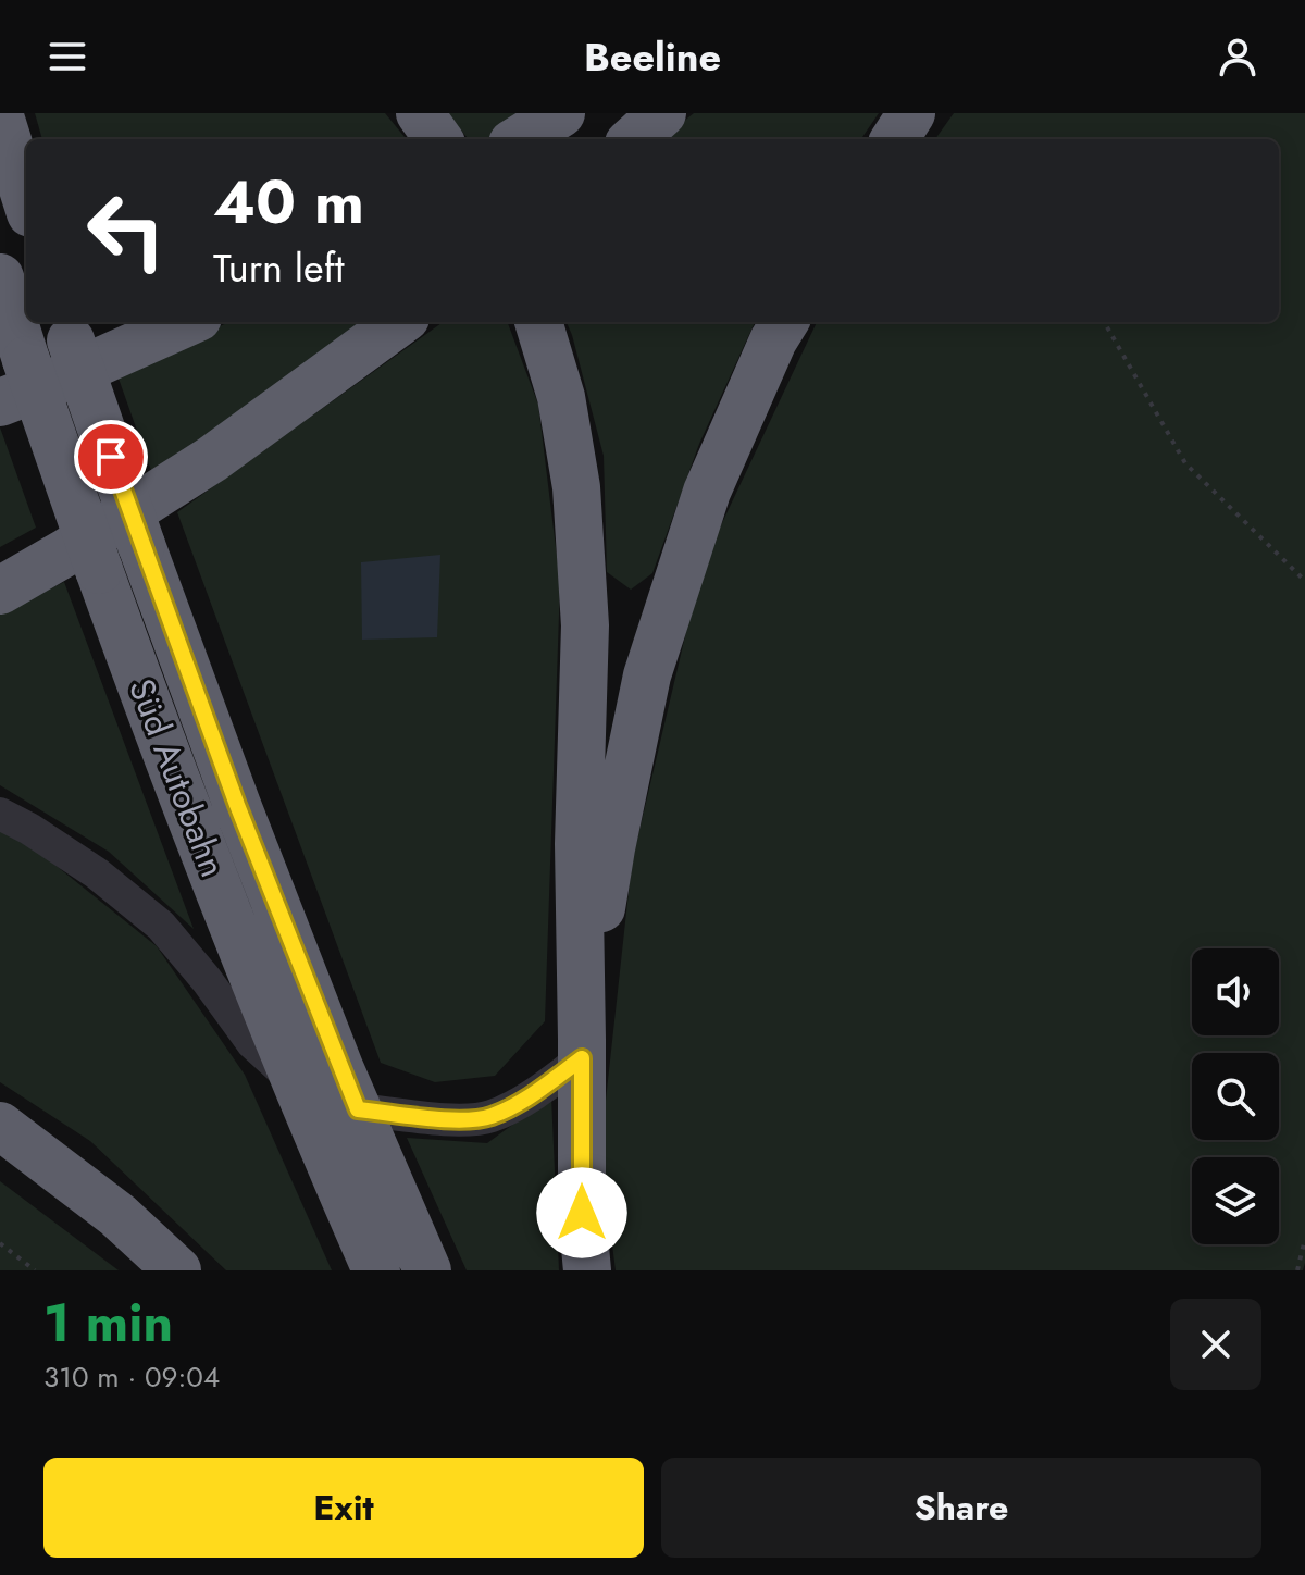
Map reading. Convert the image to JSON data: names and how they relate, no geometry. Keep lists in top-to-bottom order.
{
  "streets": {
    "highway": ["Süd Autobahn"]
  },
  "page": {
    "header": "Beeline",
    "turn": ["40 m", "Turn left"],
    "heading": ["1 min", "310 m · 09:04"],
    "buttons": ["Exit", "Share"]
  }
}
